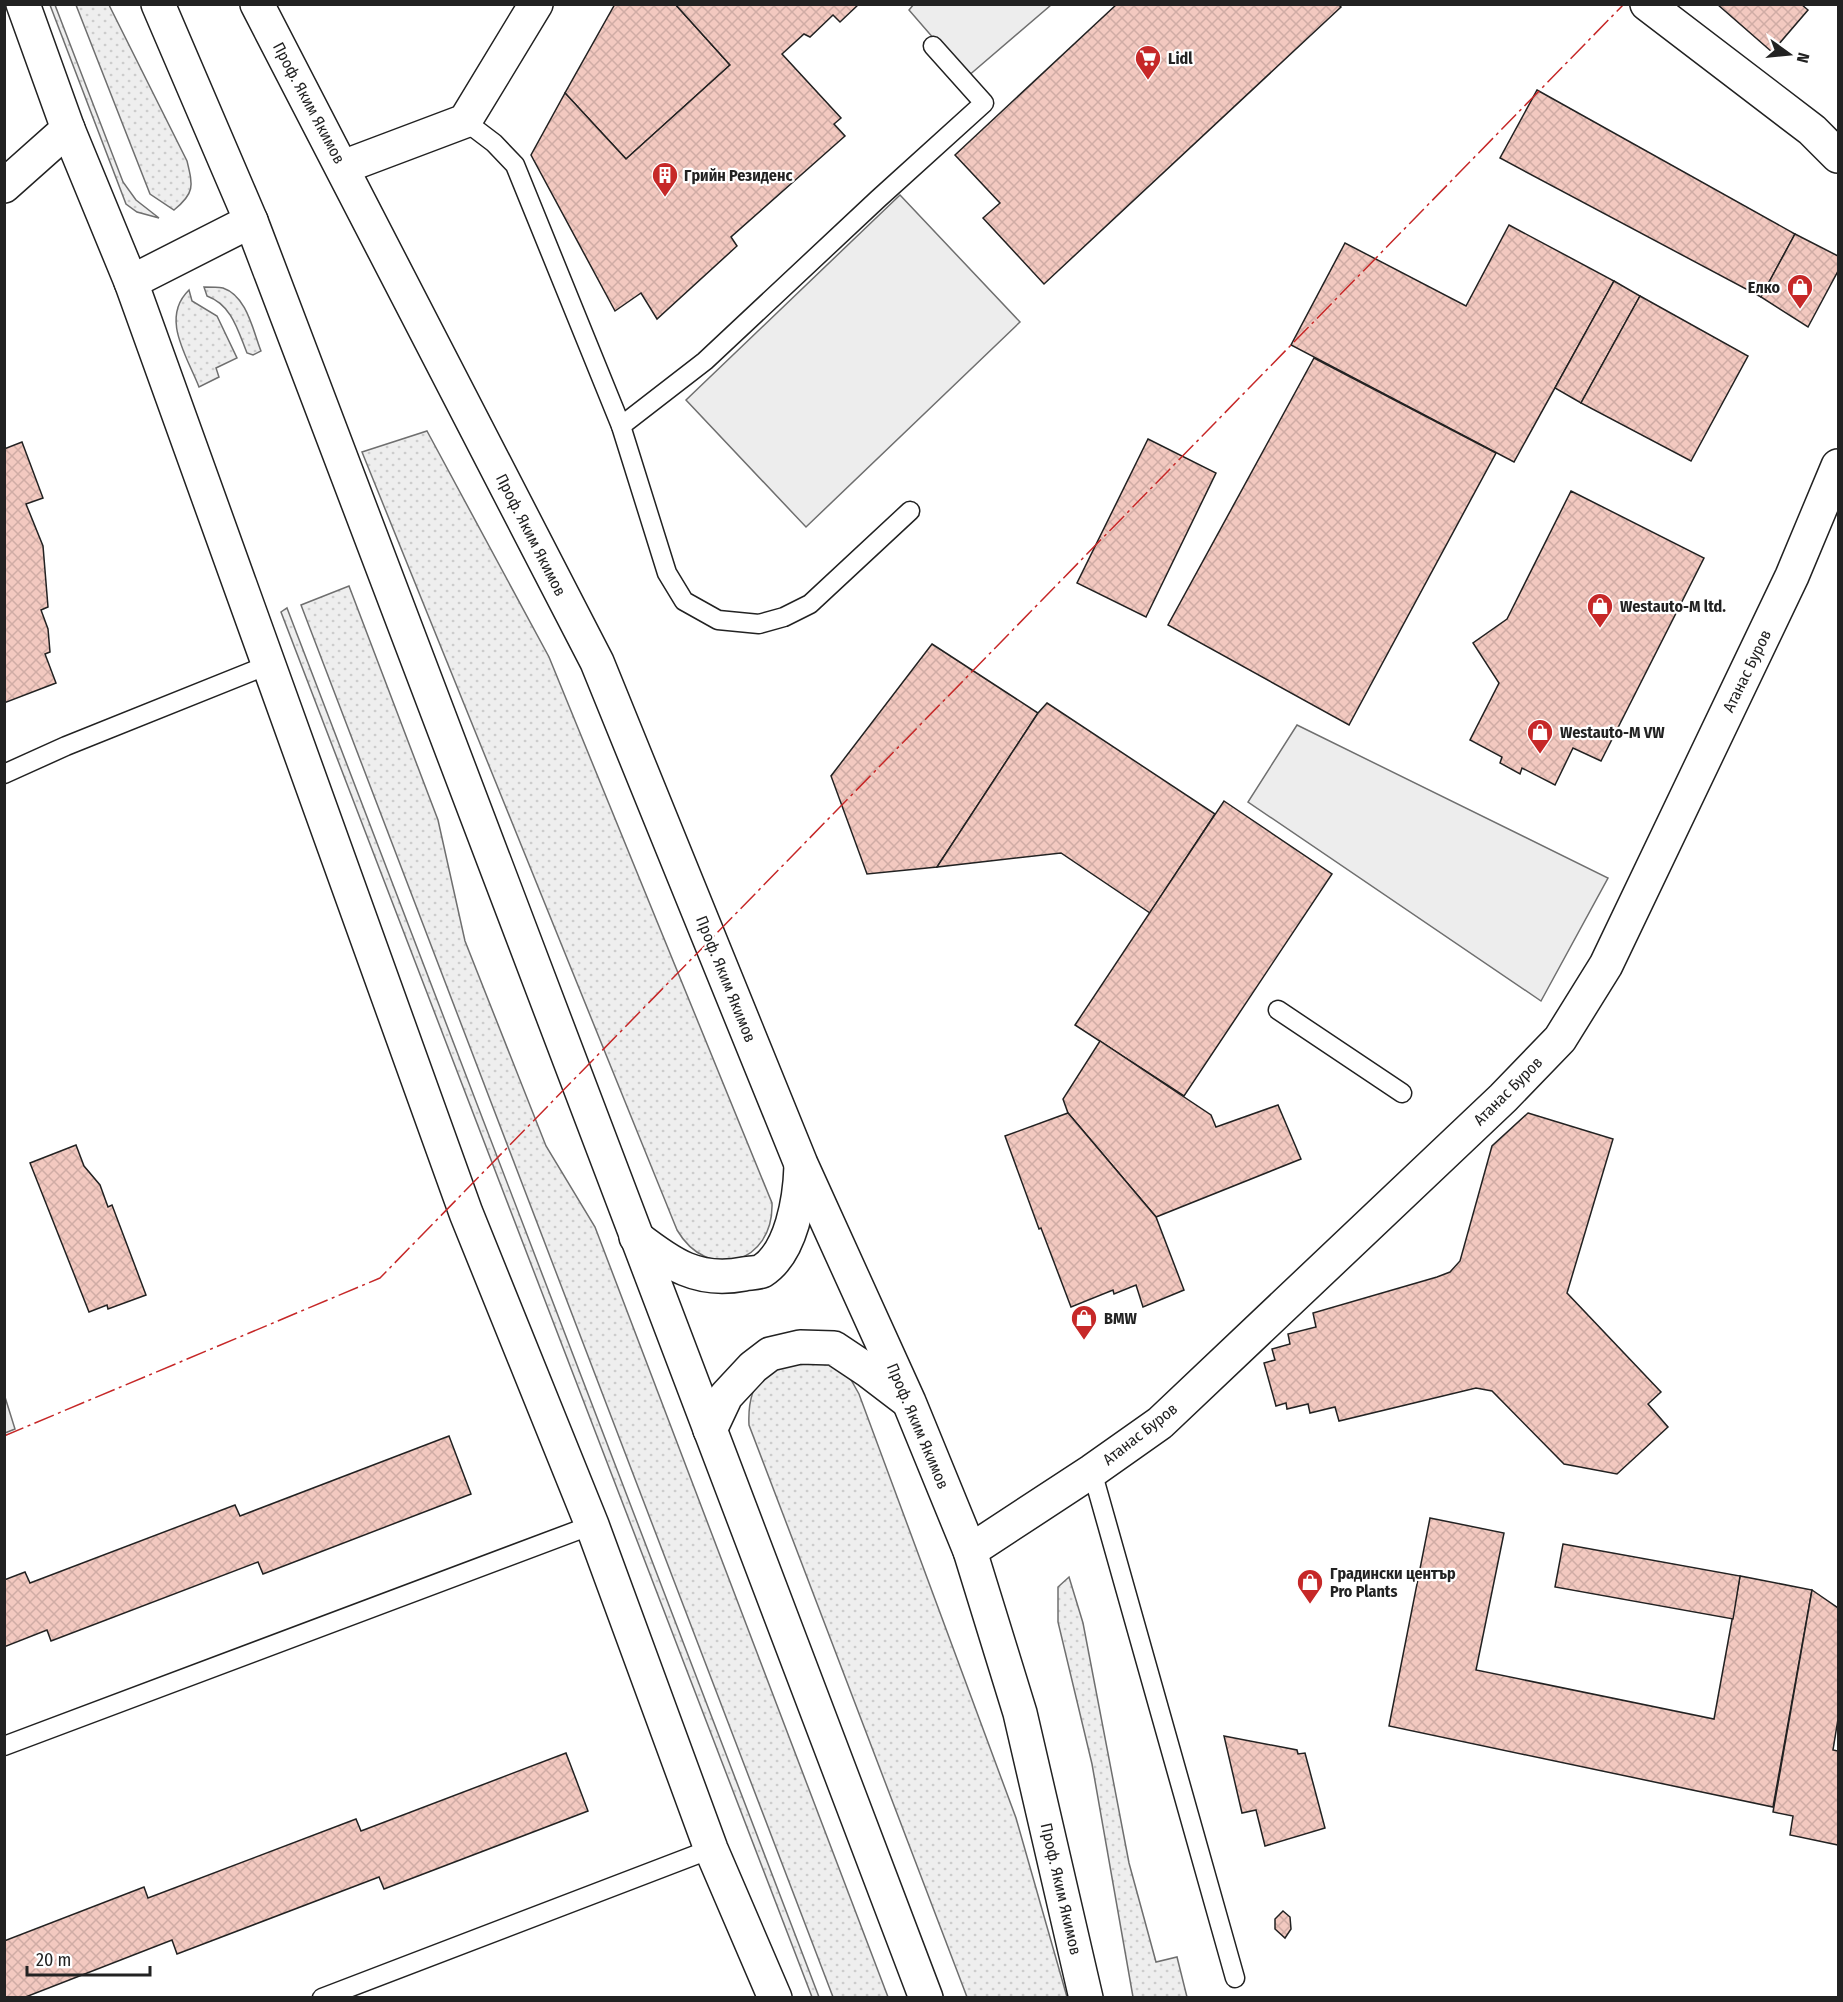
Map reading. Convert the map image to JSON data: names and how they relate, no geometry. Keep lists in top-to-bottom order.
{
  "streets": {
    "main road": ["Проф. Яким Якимов", "Атанас Буров"]
  },
  "crossings": [
    ["Проф. Яким Якимов", "Атанас Буров"]
  ],
  "places": {
    "supermarket": ["Lidl"],
    "building": ["Грийн Резиденс"],
    "shop": [
      "Елко",
      "Westauto-M ltd.",
      "Westauto-M VW",
      "BMW",
      "Градински център Pro Plants"
    ]
  },
  "scale_bar": "20 m",
  "north": "right"
}
